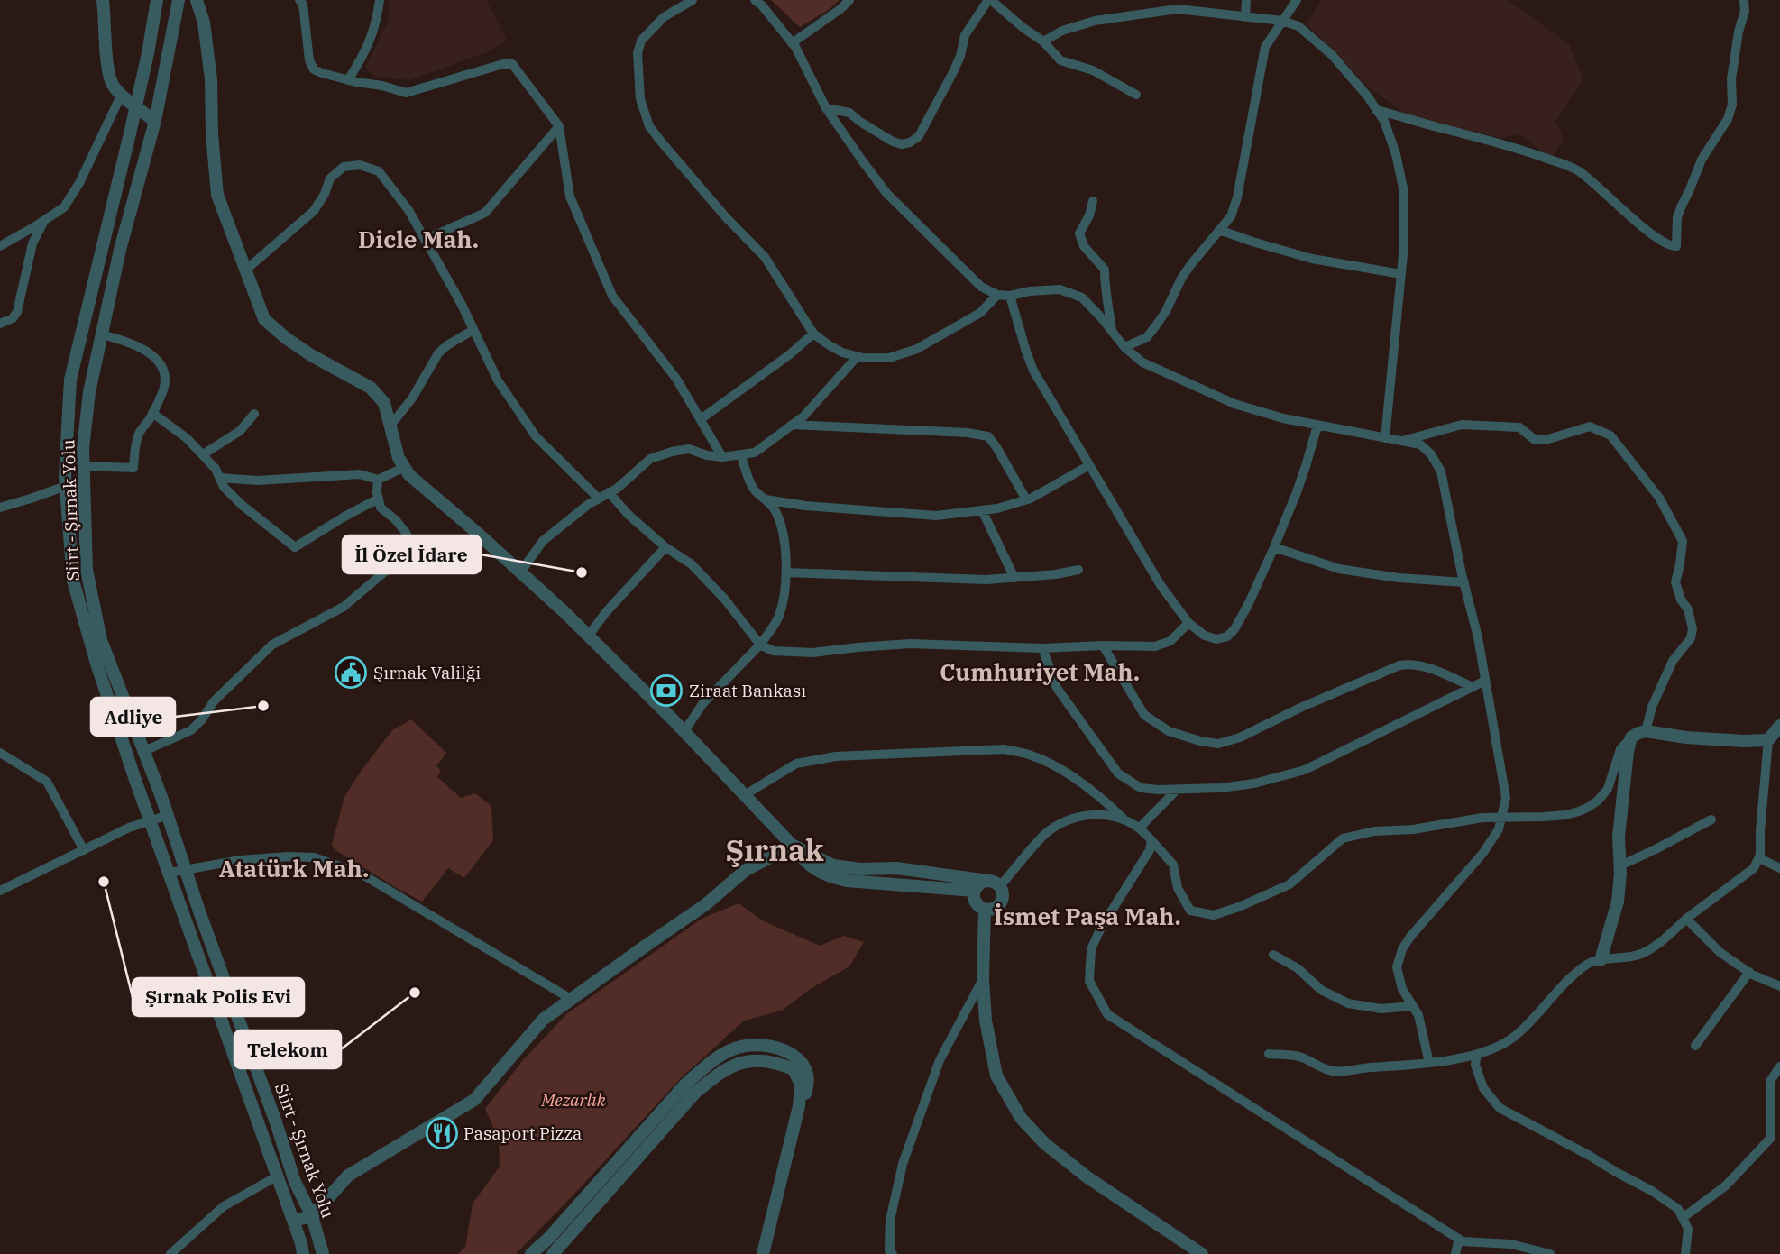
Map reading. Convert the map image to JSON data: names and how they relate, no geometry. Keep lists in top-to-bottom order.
{
  "streets": {
    "street": ["Siirt - Şırnak Yolu"]
  },
  "districts": [
    "Dicle Mah.",
    "Cumhuriyet Mah.",
    "Şırnak",
    "Atatürk Mah.",
    "İsmet Paşa Mah."
  ],
  "parks": ["Mezarlık"],
  "places": {
    "other": [
      "İl Özel İdare",
      "Adliye",
      "Şırnak Polis Evi",
      "Telekom"
    ],
    "public building": ["Şırnak Valilği"],
    "bank": ["Ziraat Bankası"],
    "restaurant": ["Pasaport Pizza"]
  }
}
